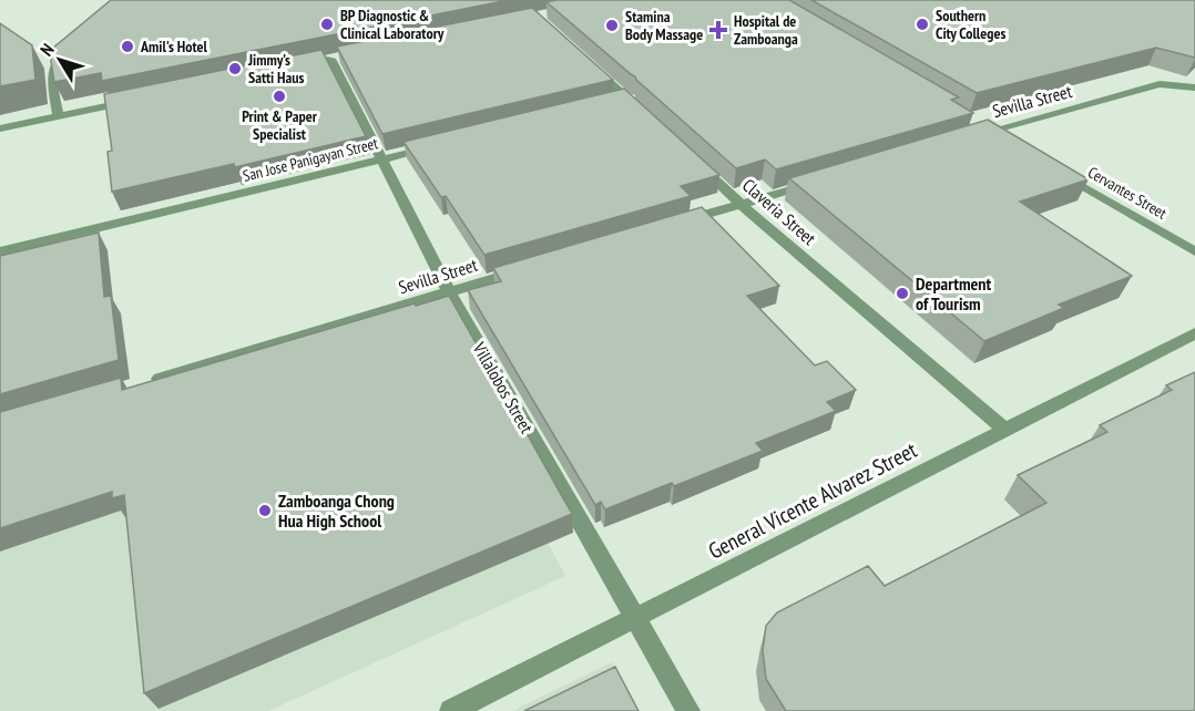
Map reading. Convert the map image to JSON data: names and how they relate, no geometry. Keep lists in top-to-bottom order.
{
  "streets": {
    "street": [
      "Sevilla Street",
      "San Jose Panigayan Street",
      "Cervantes Street",
      "Claveria Street",
      "Villalobos Street",
      "General Vicente Alvarez Street"
    ]
  },
  "crossings": [
    ["Sevilla Street", "Villalobos Street"],
    ["San Jose Panigayan Street", "Villalobos Street"],
    ["Claveria Street", "General Vicente Alvarez Street"],
    ["Villalobos Street", "General Vicente Alvarez Street"]
  ],
  "places": {
    "other": [
      "BP Diagnostic & Clinical Laboratory",
      "Southern City Colleges",
      "Stamina Body Massage",
      "Amil's Hotel",
      "Jimmy’s Satti Haus",
      "Print & Paper Specialist",
      "Department of Tourism",
      "Zamboanga Chong Hua High School"
    ],
    "health": ["Hospital de Zamboanga"]
  },
  "north": "top left"
}
